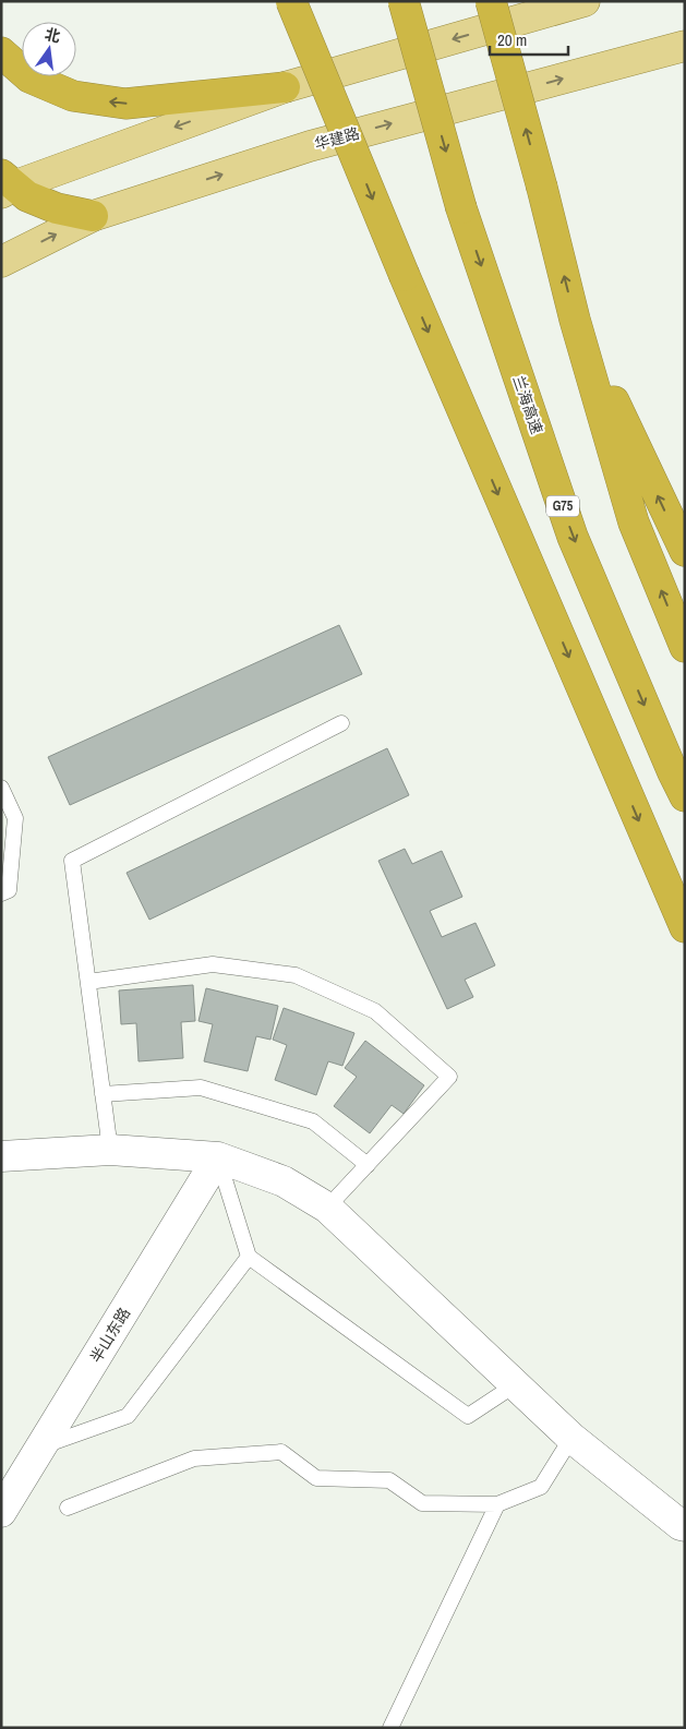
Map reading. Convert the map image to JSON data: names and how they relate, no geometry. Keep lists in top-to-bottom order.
{
  "streets": {
    "highway": ["兰海高速", "G75"],
    "main road": ["华建路"],
    "street": ["半山东路"]
  },
  "scale_bar": "20 m",
  "north": "top"
}
